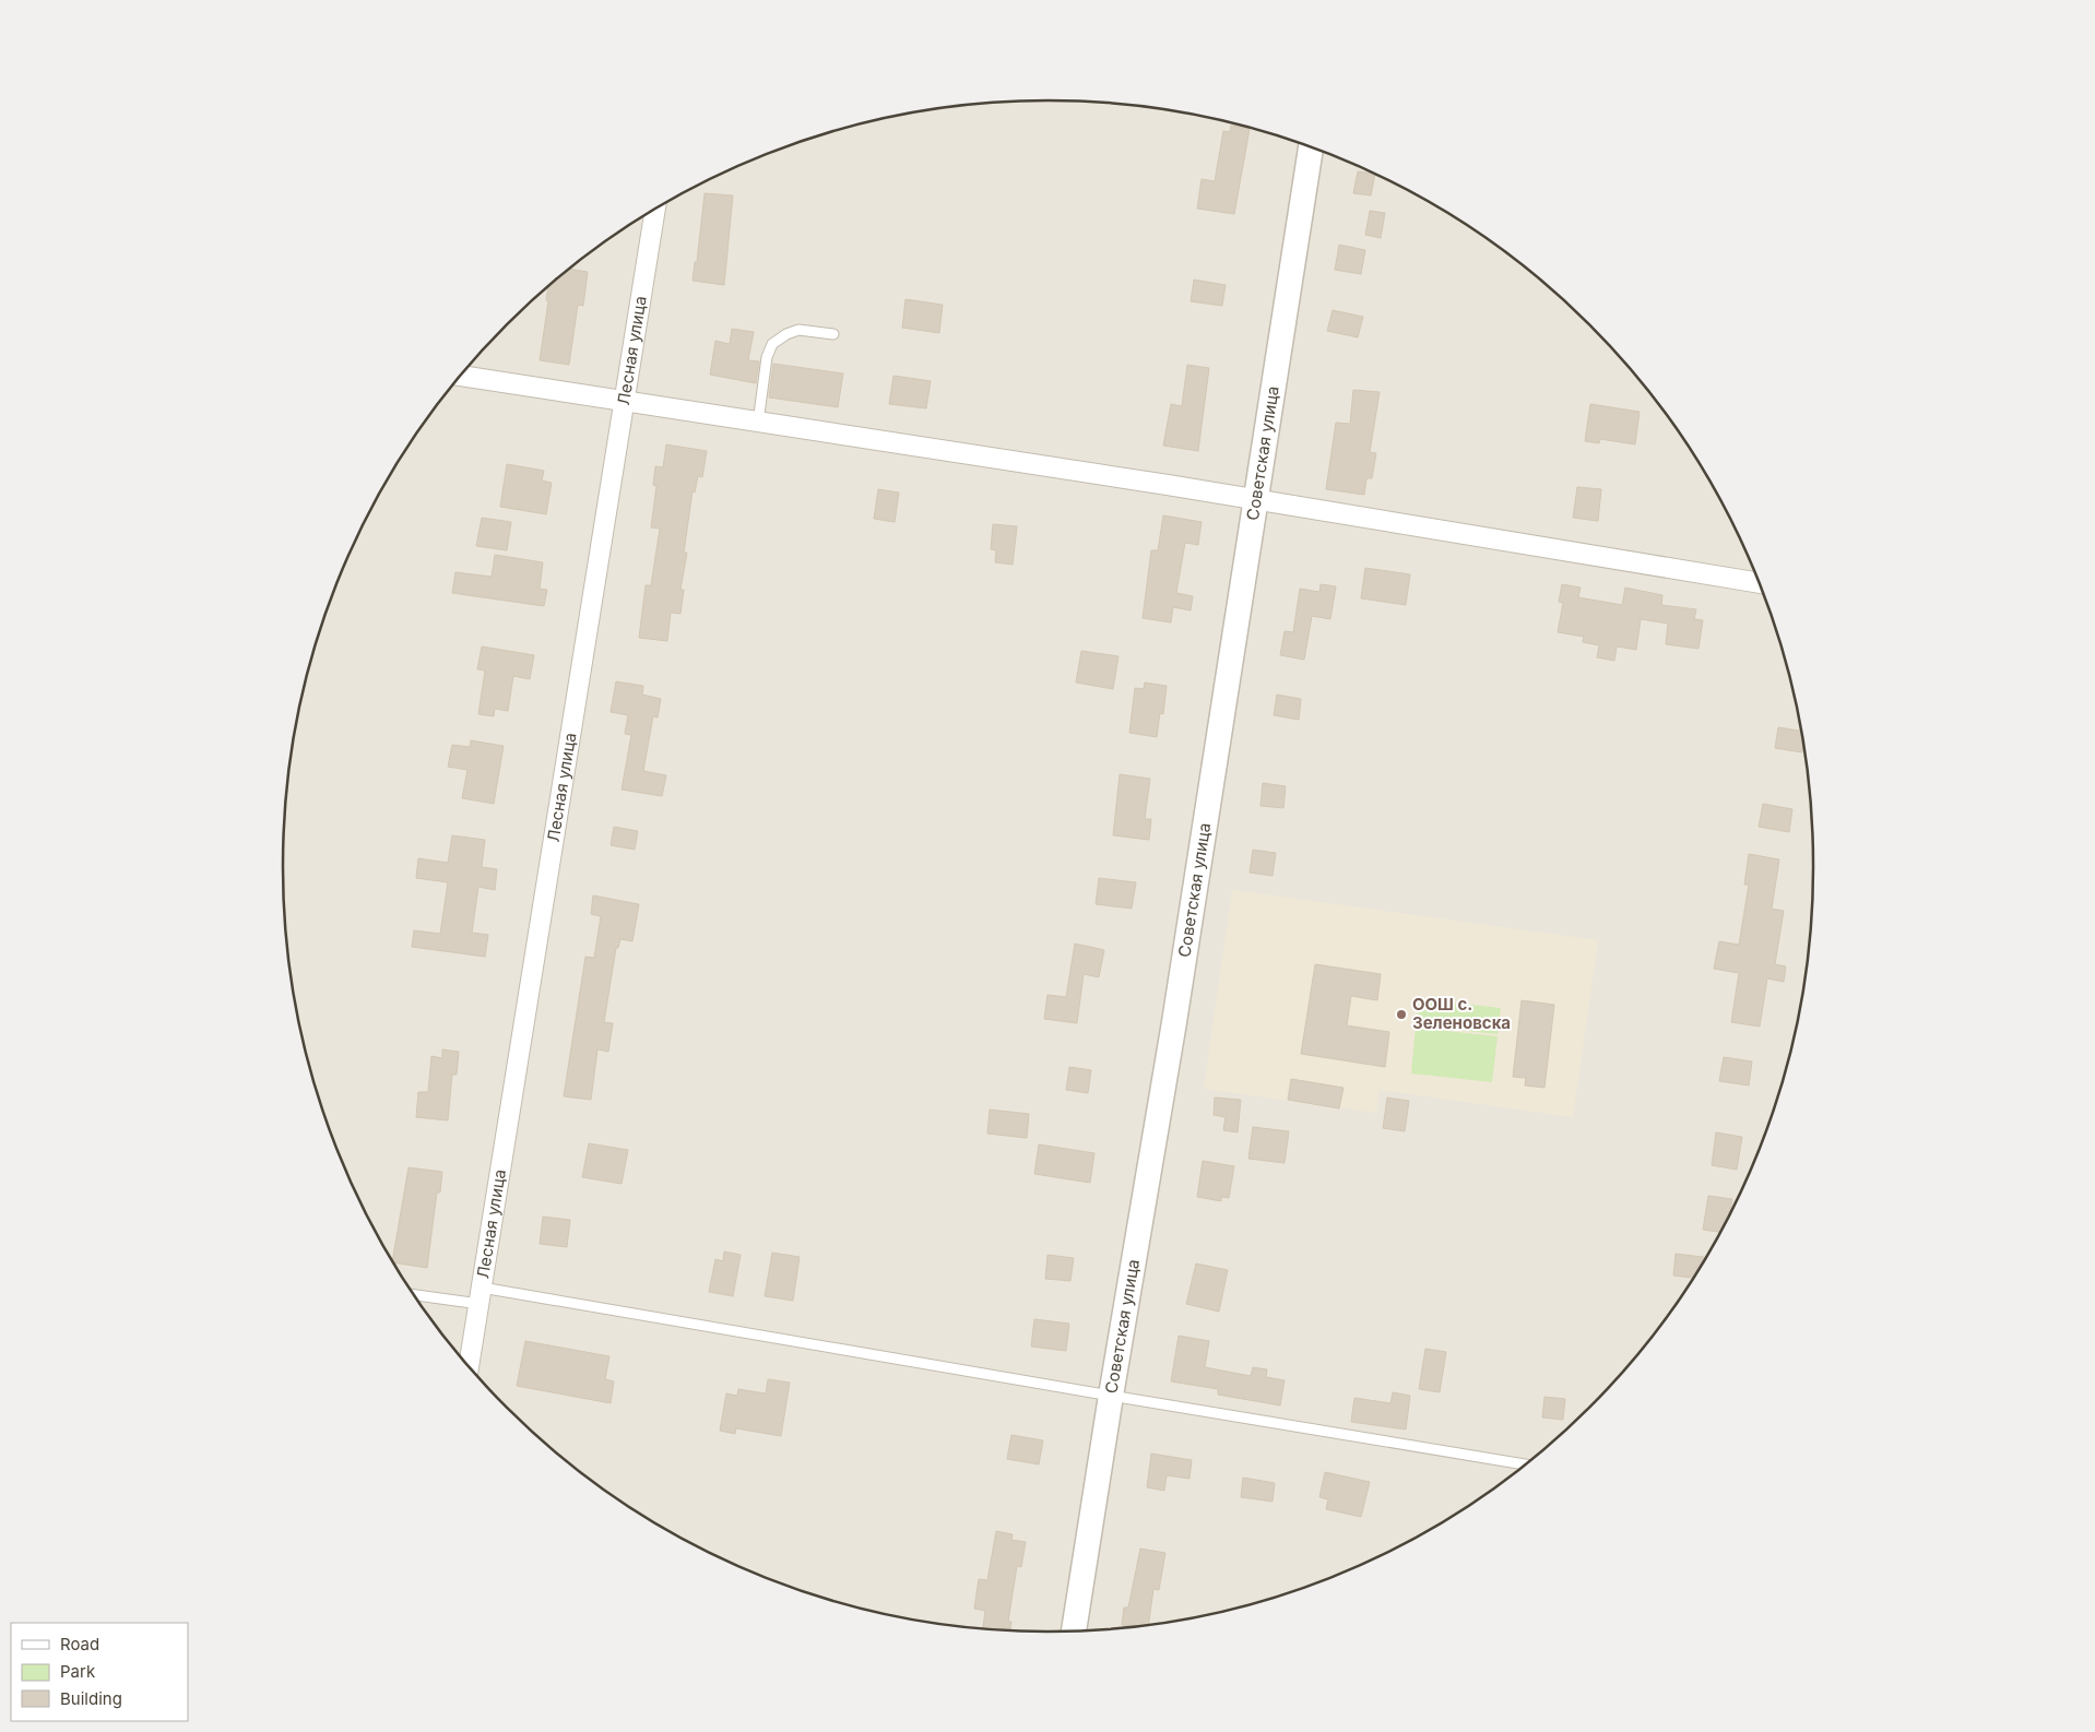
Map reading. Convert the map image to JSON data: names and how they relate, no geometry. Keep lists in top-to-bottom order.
{
  "streets": {
    "street": ["Лесная улица", "Советская улица"]
  },
  "places": ["ООШ с. Зеленовска"],
  "legend": ["Road", "Park", "Building"]
}
